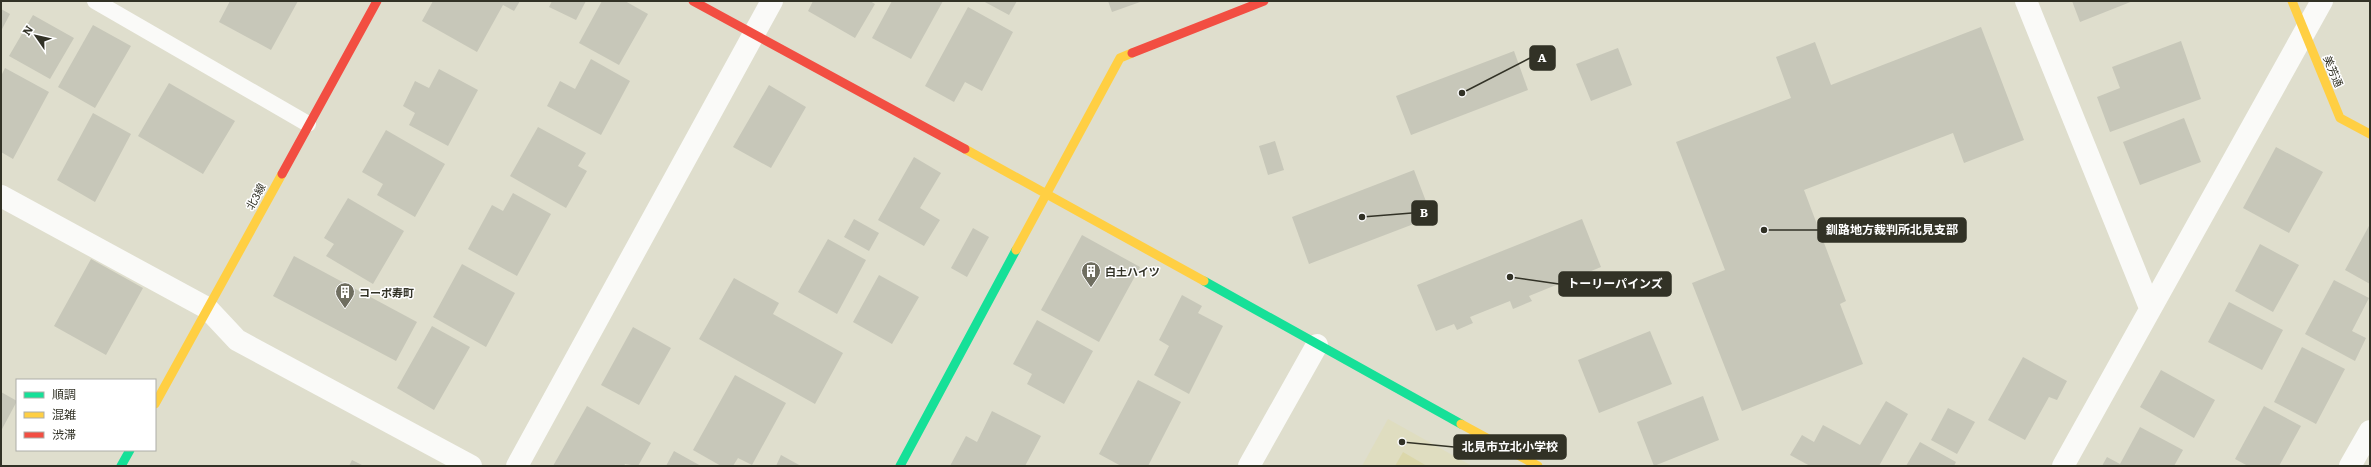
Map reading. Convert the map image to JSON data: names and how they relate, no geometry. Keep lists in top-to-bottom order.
{
  "streets": {
    "street": ["美芳通", "北3線"]
  },
  "places": {
    "other": [
      "A",
      "B",
      "釧路地方裁判所北見支部",
      "トーリーパインズ",
      "北見市立北小学校"
    ],
    "building": ["白土ハイツ", "コーポ寿町"]
  },
  "legend": ["順調", "混雑", "渋滞"],
  "north": "top left"
}
